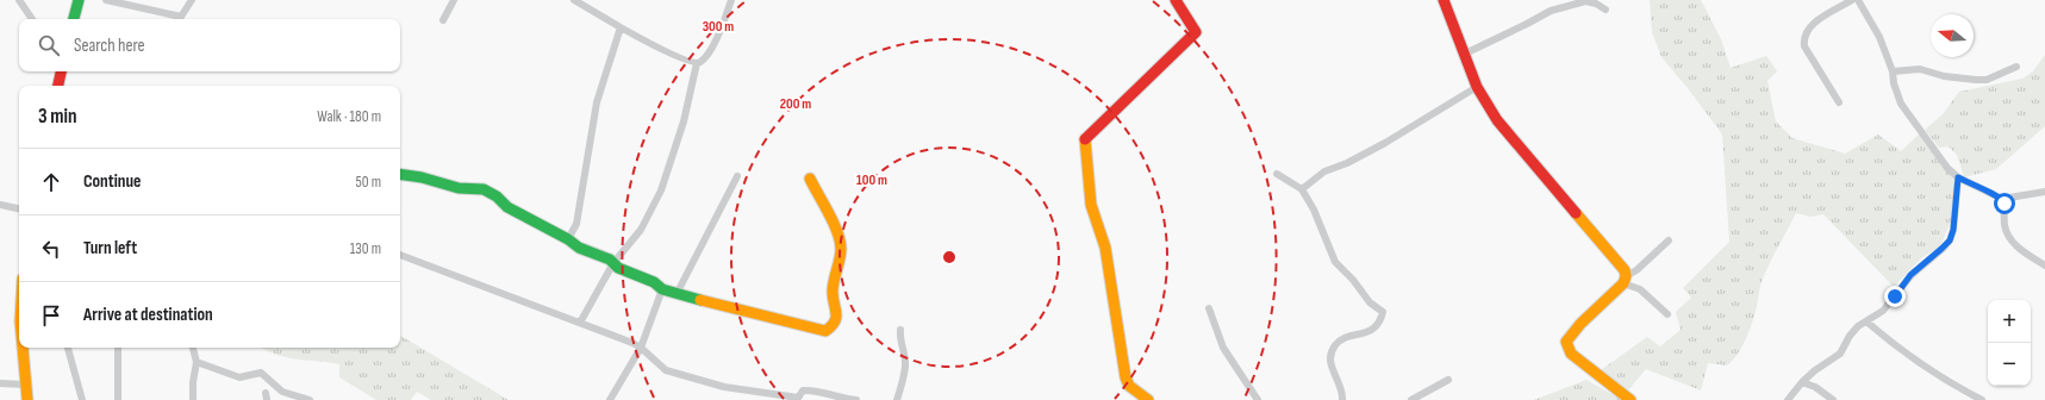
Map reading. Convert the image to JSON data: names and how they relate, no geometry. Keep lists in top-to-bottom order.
{
  "north": "left",
  "page": {
    "search": "Search here",
    "heading": ["3 min", "Walk · 180 m"],
    "list": [
      ["Continue", "50 m"],
      ["Turn left", "130 m"],
      "Arrive at destination"
    ],
    "map_buttons": ["+", "−"]
  },
  "rings": ["300 m", "200 m", "100 m"]
}
